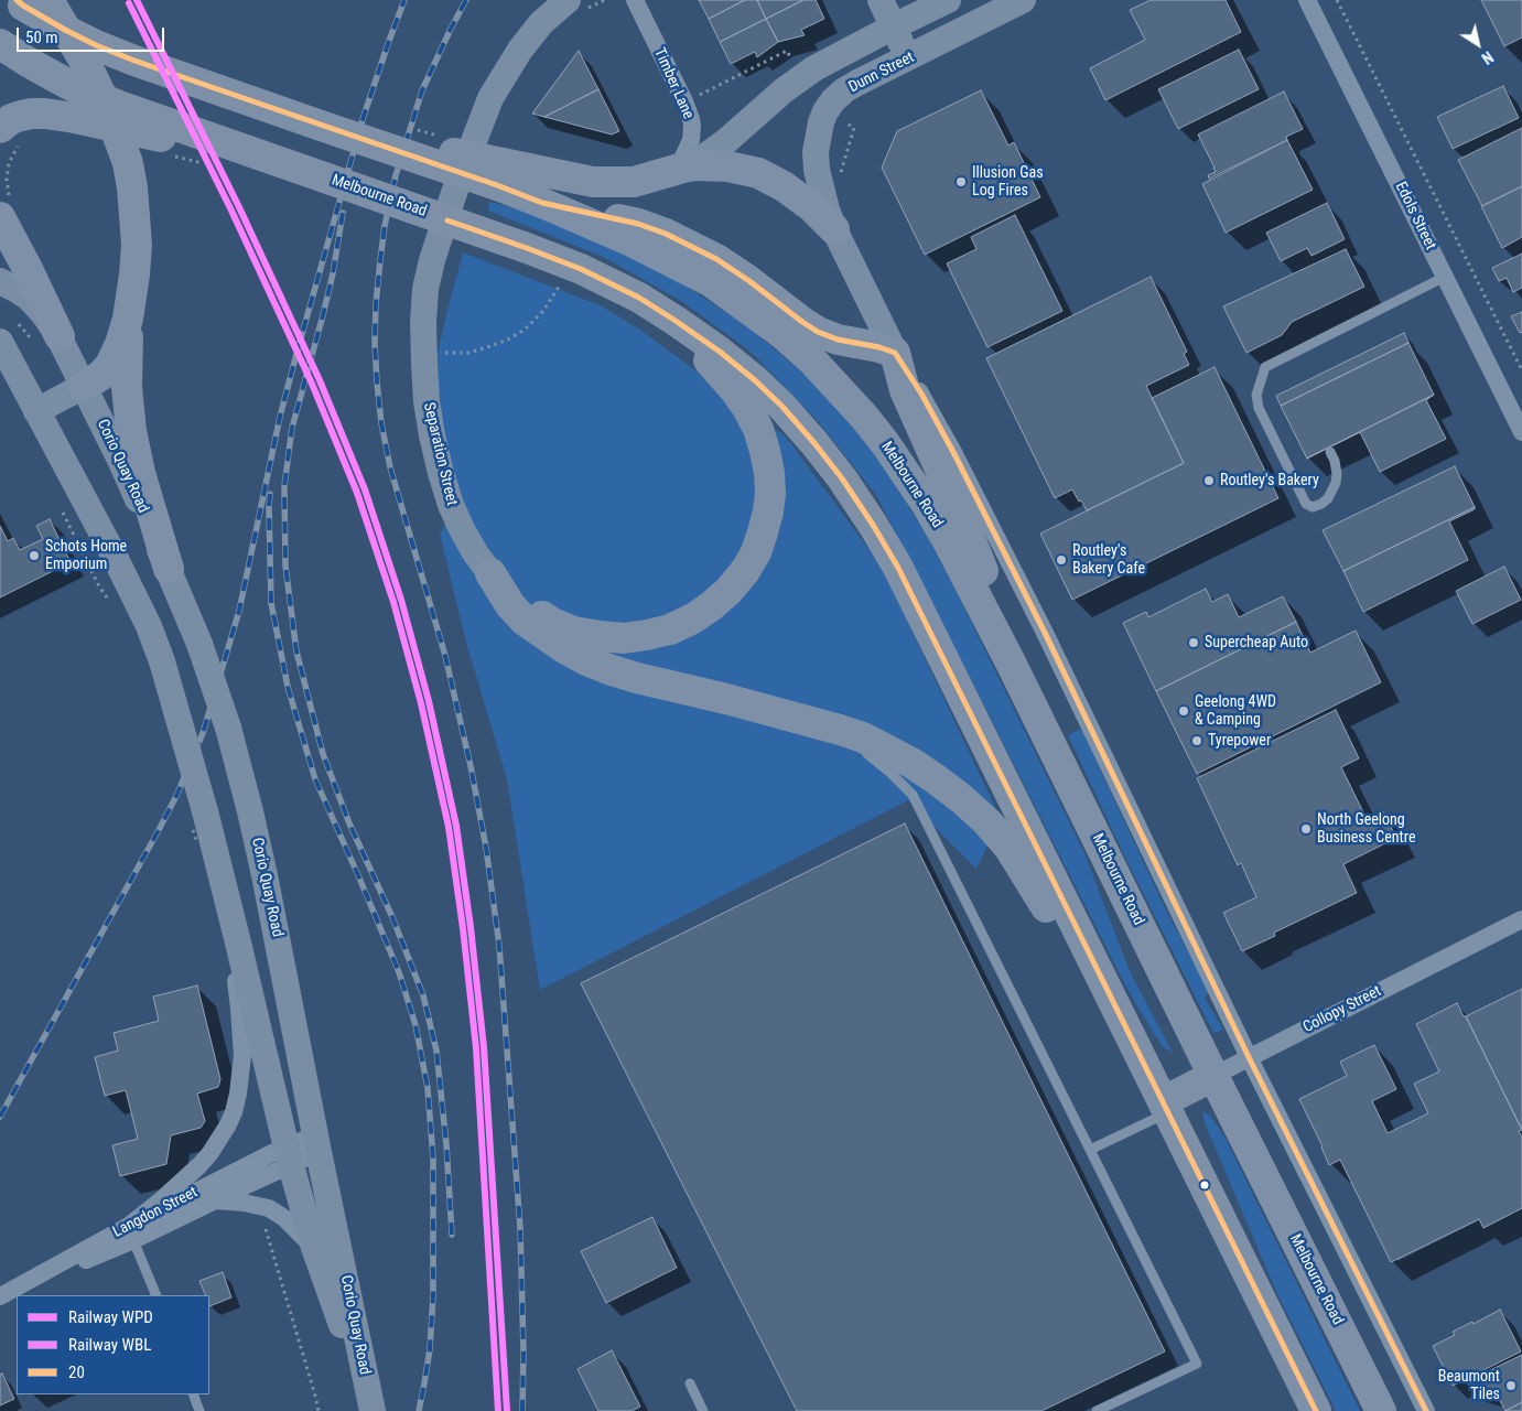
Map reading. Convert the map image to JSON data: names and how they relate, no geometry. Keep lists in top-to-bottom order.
{
  "streets": {
    "highway": ["Melbourne Road", "Collopy Street"],
    "main road": ["Dunn Street", "Separation Street", "Corio Quay Road"],
    "street": ["Timber Lane", "Edols Street", "Langdon Street"]
  },
  "crossings": [
    ["Melbourne Road", "Collopy Street"],
    ["Corio Quay Road", "Langdon Street"]
  ],
  "places": [
    "Illusion Gas Log Fires",
    "Routley's Bakery",
    "Schots Home Emporium",
    "Routley's Bakery Cafe",
    "Supercheap Auto",
    "Geelong 4WD & Camping",
    "Tyrepower",
    "North Geelong Business Centre",
    "Beaumont Tiles"
  ],
  "lines": ["rail line WPD", "transit line 20", "rail line WBL"],
  "legend": ["Railway WPD", "Railway WBL", "20"],
  "scale_bar": "50 m",
  "north": "bottom right"
}
